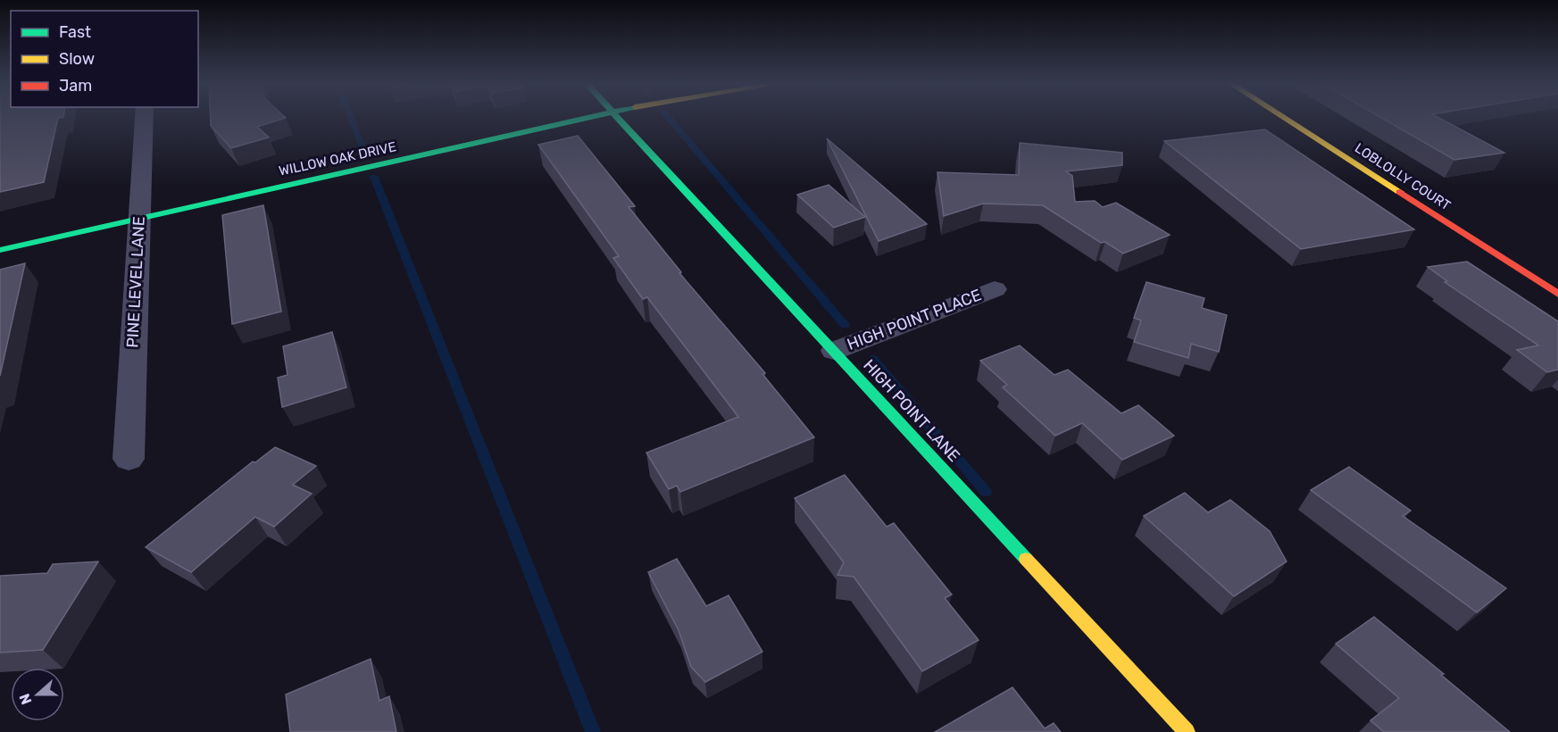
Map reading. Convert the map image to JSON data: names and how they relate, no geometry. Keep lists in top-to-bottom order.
{
  "streets": {
    "street": [
      "WILLOW OAK DRIVE",
      "LOBLOLLY COURT",
      "PINE LEVEL LANE",
      "HIGH POINT PLACE",
      "HIGH POINT LANE"
    ]
  },
  "crossings": [
    ["WILLOW OAK DRIVE", "PINE LEVEL LANE"],
    ["HIGH POINT PLACE", "HIGH POINT LANE"]
  ],
  "legend": ["Fast", "Slow", "Jam"],
  "north": "left"
}
